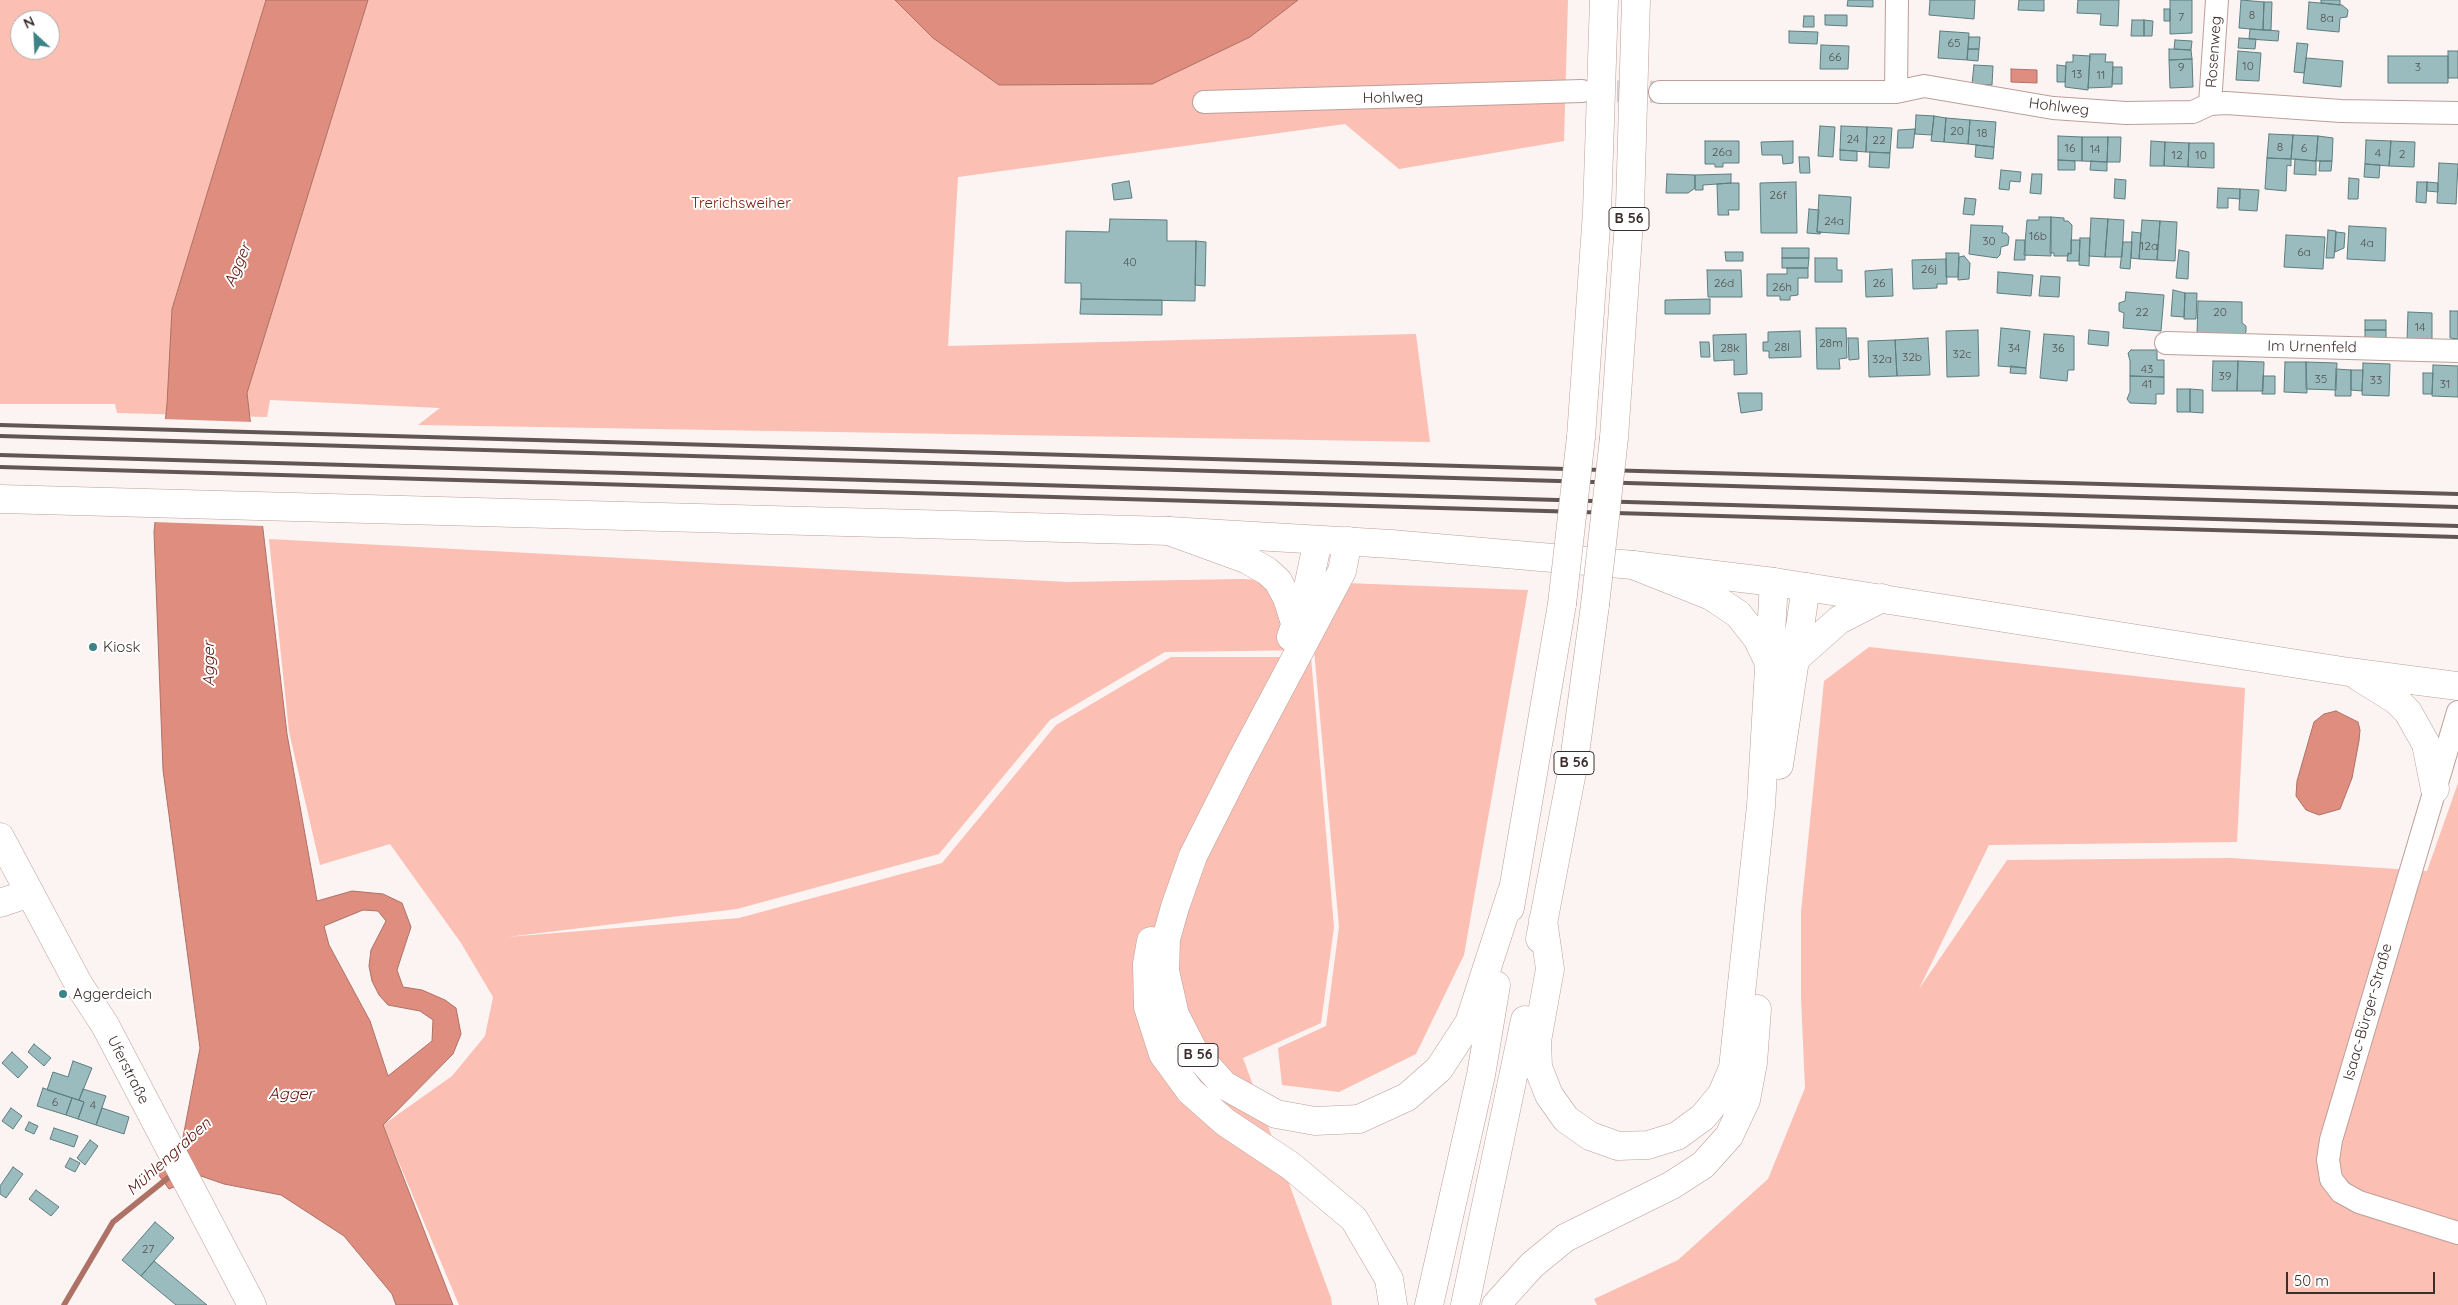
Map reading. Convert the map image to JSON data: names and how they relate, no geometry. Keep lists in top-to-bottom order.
{
  "streets": {
    "main road": ["B 56", "Uferstraße"],
    "street": [
      "Rosenweg",
      "Hohlweg",
      "Im Urnenfeld",
      "Isaac-Bürger-Straße"
    ]
  },
  "crossings": [
    ["Rosenweg", "Hohlweg"]
  ],
  "water": ["Agger", "Mühlengraben"],
  "parks": ["Trerichsweiher"],
  "places": ["Kiosk", "Aggerdeich"],
  "house_numbers": [
    "8",
    "7",
    "8a",
    "65",
    "66",
    "10",
    "9",
    "3",
    "13",
    "11",
    "20",
    "18",
    "24",
    "22",
    "8",
    "16",
    "6",
    "14",
    "26a",
    "4",
    "2",
    "12",
    "10",
    "26f",
    "24a",
    "16b",
    "30",
    "4a",
    "12a",
    "6a",
    "40",
    "26j",
    "26d",
    "26",
    "26h",
    "22",
    "20",
    "14",
    "28m",
    "28l",
    "28k",
    "34",
    "36",
    "32c",
    "32b",
    "32a",
    "43",
    "39",
    "35",
    "33",
    "41",
    "31",
    "6",
    "4",
    "27"
  ],
  "scale_bar": "50 m",
  "north": "top left"
}
